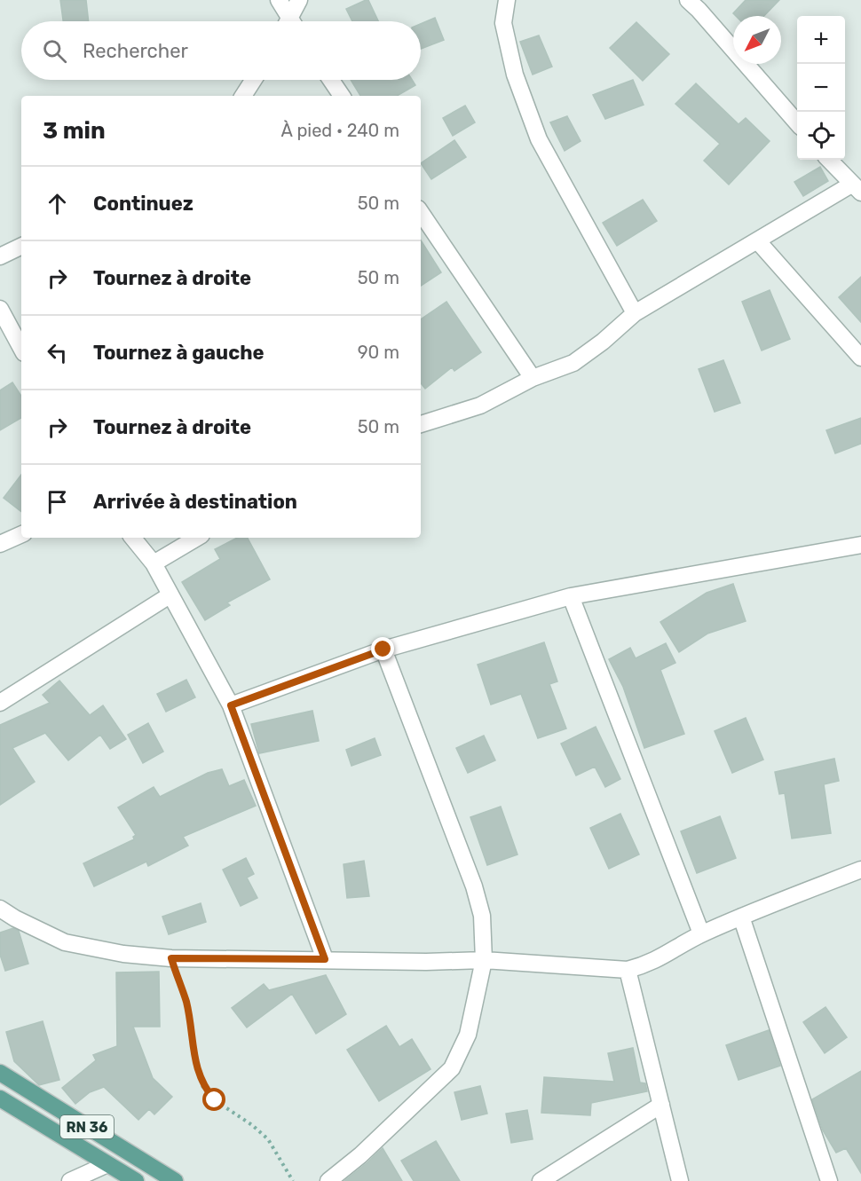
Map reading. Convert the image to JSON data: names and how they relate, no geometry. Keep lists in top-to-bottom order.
{
  "streets": {
    "main road": ["RN 36"]
  },
  "north": "bottom left",
  "page": {
    "map_buttons": ["+", "−"],
    "search": "Rechercher",
    "heading": ["3 min", "À pied · 240 m"],
    "list": [
      ["Continuez", "50 m"],
      ["Tournez à droite", "50 m"],
      ["Tournez à gauche", "90 m"],
      ["Tournez à droite", "50 m"],
      "Arrivée à destination"
    ]
  }
}
